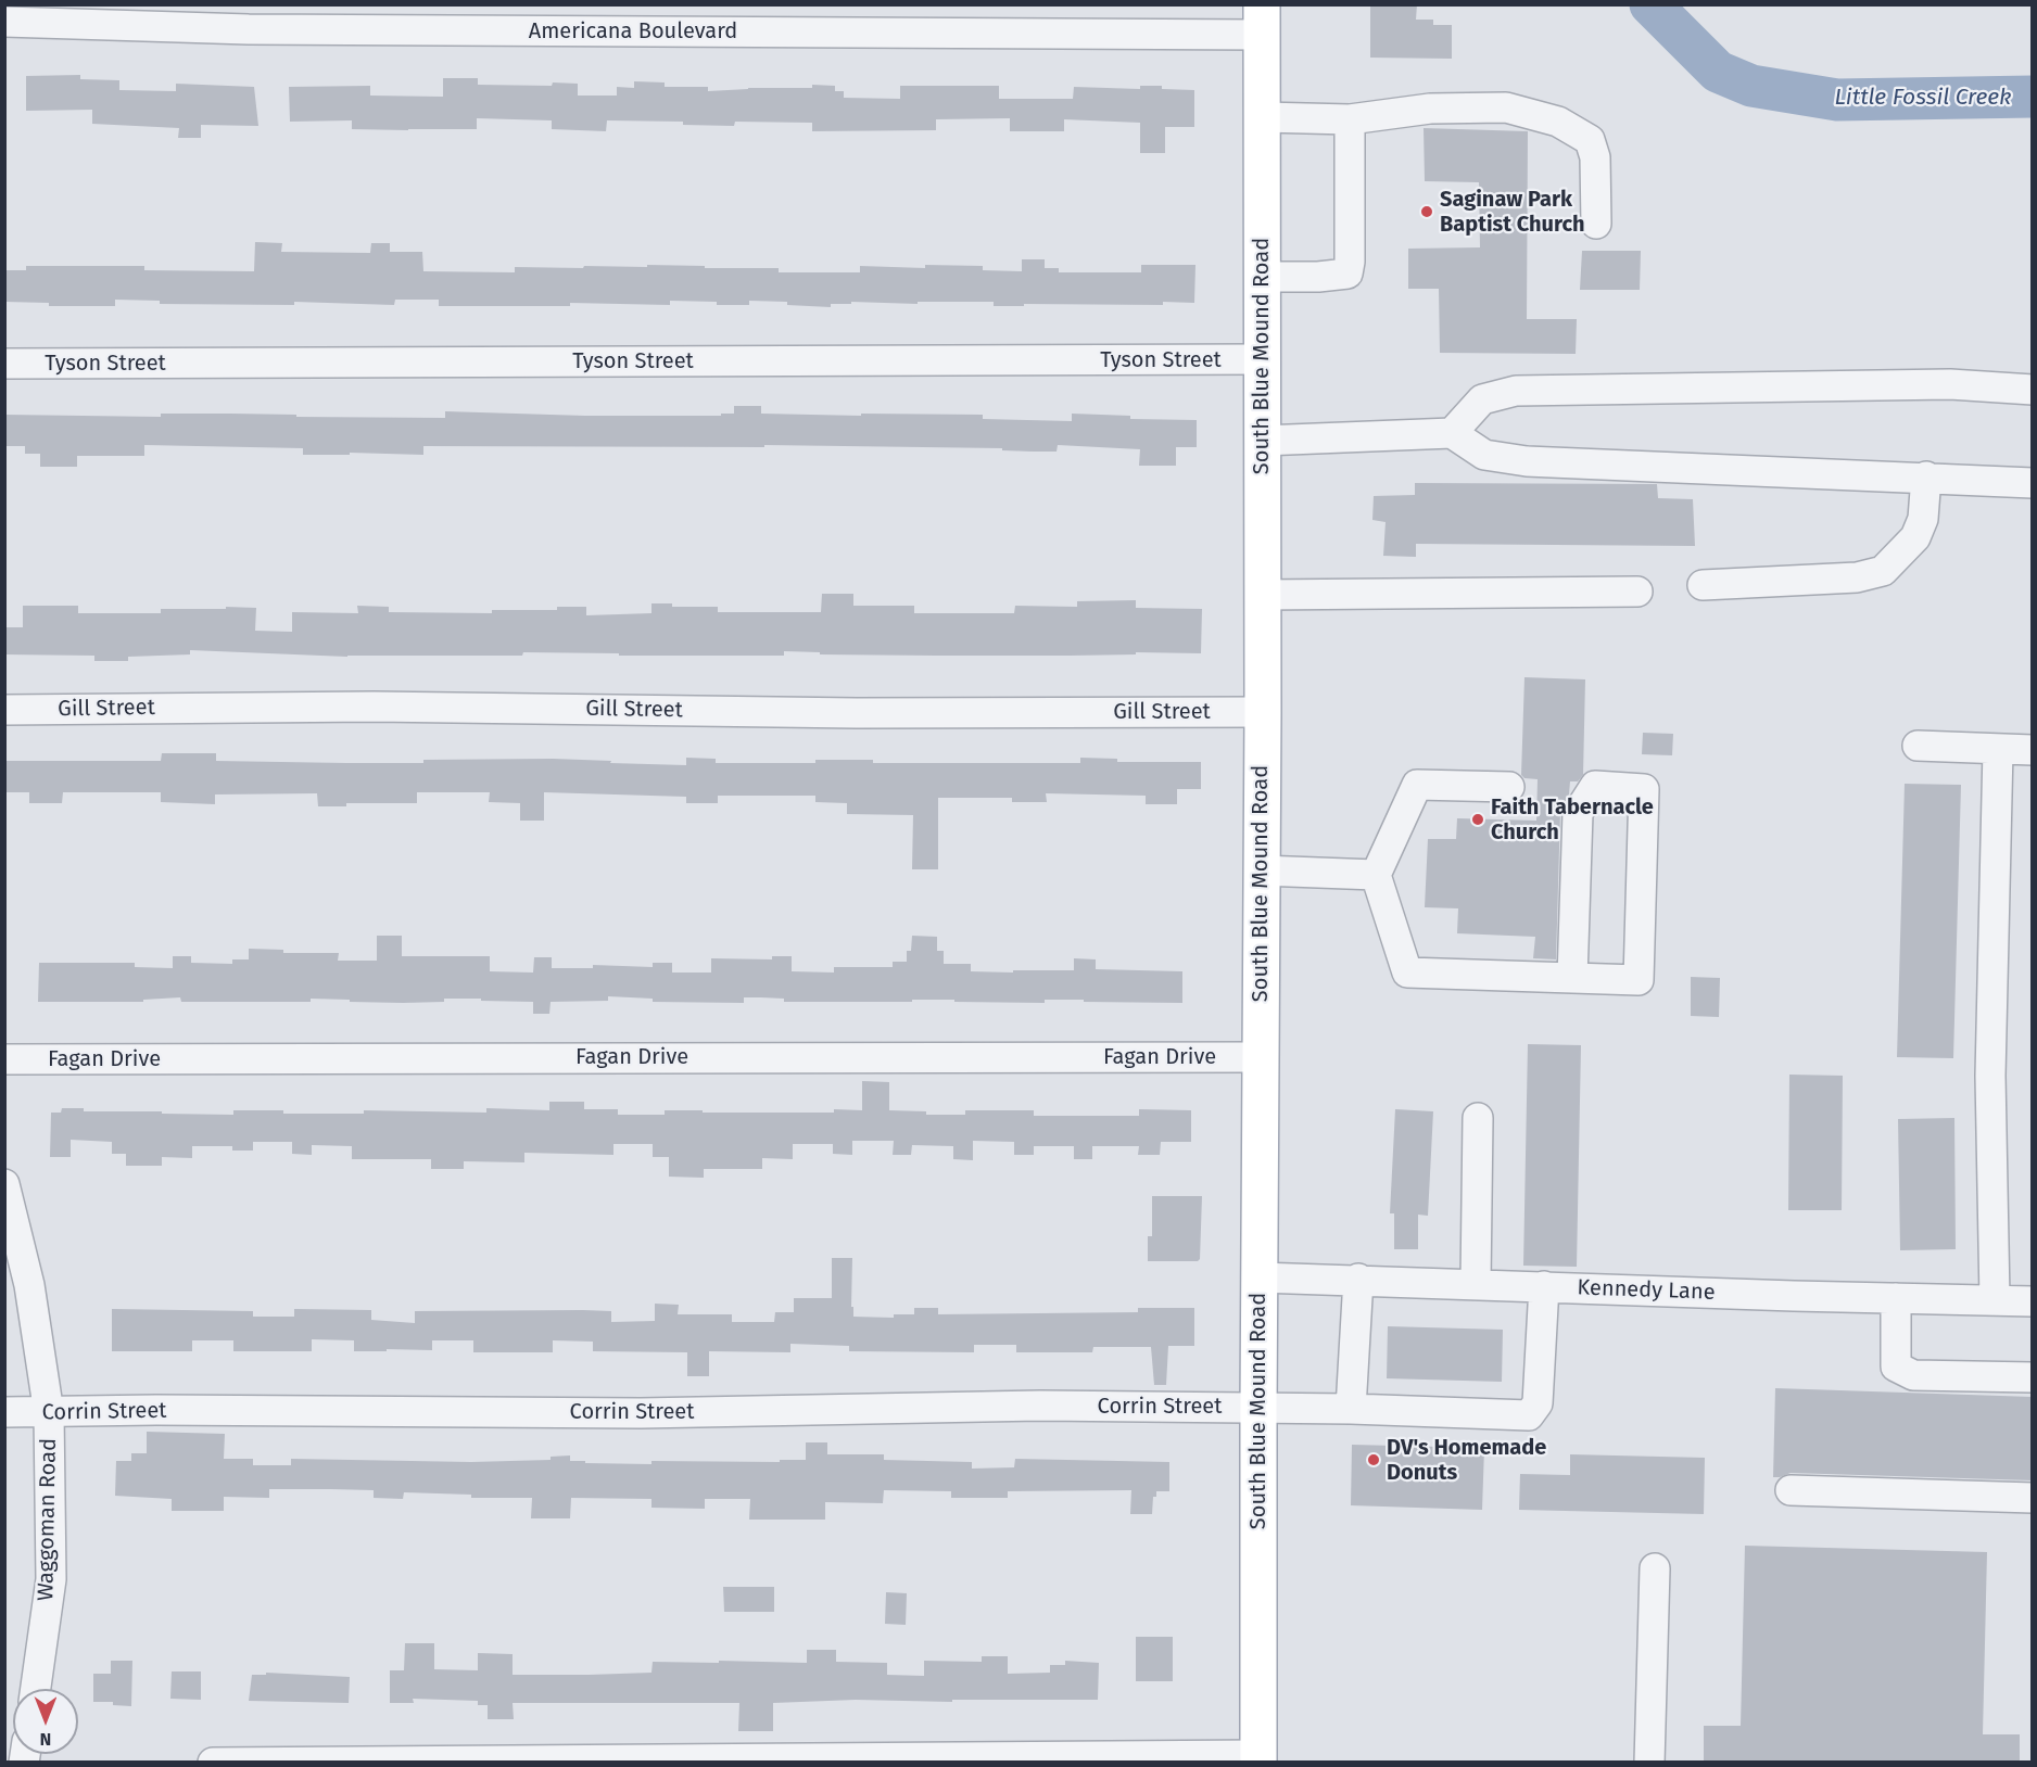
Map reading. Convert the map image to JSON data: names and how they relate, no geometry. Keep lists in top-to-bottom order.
{
  "streets": {
    "main road": ["South Blue Mound Road"],
    "street": [
      "Americana Boulevard",
      "Tyson Street",
      "Gill Street",
      "Fagan Drive",
      "Kennedy Lane",
      "Corrin Street",
      "Waggoman Road"
    ]
  },
  "crossings": [
    ["Americana Boulevard", "South Blue Mound Road"],
    ["South Blue Mound Road", "Tyson Street"],
    ["South Blue Mound Road", "Gill Street"],
    ["South Blue Mound Road", "Fagan Drive"],
    ["South Blue Mound Road", "Kennedy Lane"],
    ["South Blue Mound Road", "Corrin Street"],
    ["Kennedy Lane", "Corrin Street"],
    ["Corrin Street", "Waggoman Road"]
  ],
  "water": ["Little Fossil Creek"],
  "places": ["Saginaw Park Baptist Church", "Faith Tabernacle Church", "DV's Homemade Donuts"],
  "north": "bottom"
}
